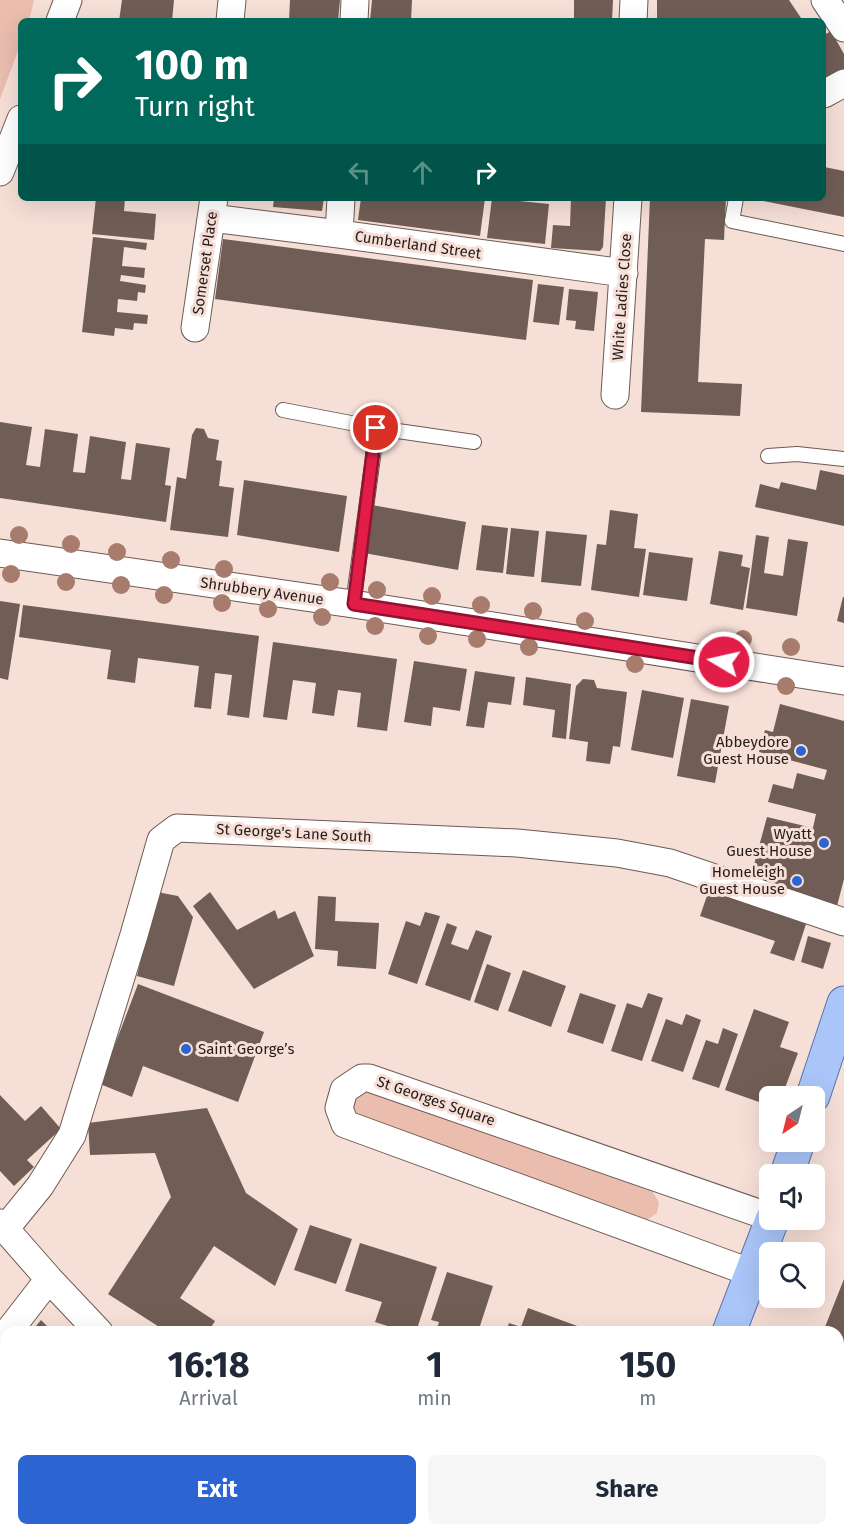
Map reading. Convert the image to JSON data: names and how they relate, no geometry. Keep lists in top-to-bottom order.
{
  "streets": {
    "street": [
      "Cumberland Street",
      "Somerset Place",
      "White Ladies Close",
      "Shrubbery Avenue",
      "St George's Lane South",
      "St Georges Square"
    ]
  },
  "crossings": [
    ["Cumberland Street", "Somerset Place"],
    ["Cumberland Street", "White Ladies Close"]
  ],
  "places": [
    "Abbeydore Guest House",
    "Wyatt Guest House",
    "Homeleigh Guest House",
    "Saint George’s"
  ],
  "north": "bottom left",
  "page": {
    "turn": ["100 m", "Turn right"],
    "eta": [
      "16:18",
      "Arrival",
      "1",
      "min",
      "150",
      "m"
    ],
    "buttons": ["Exit", "Share"]
  }
}
